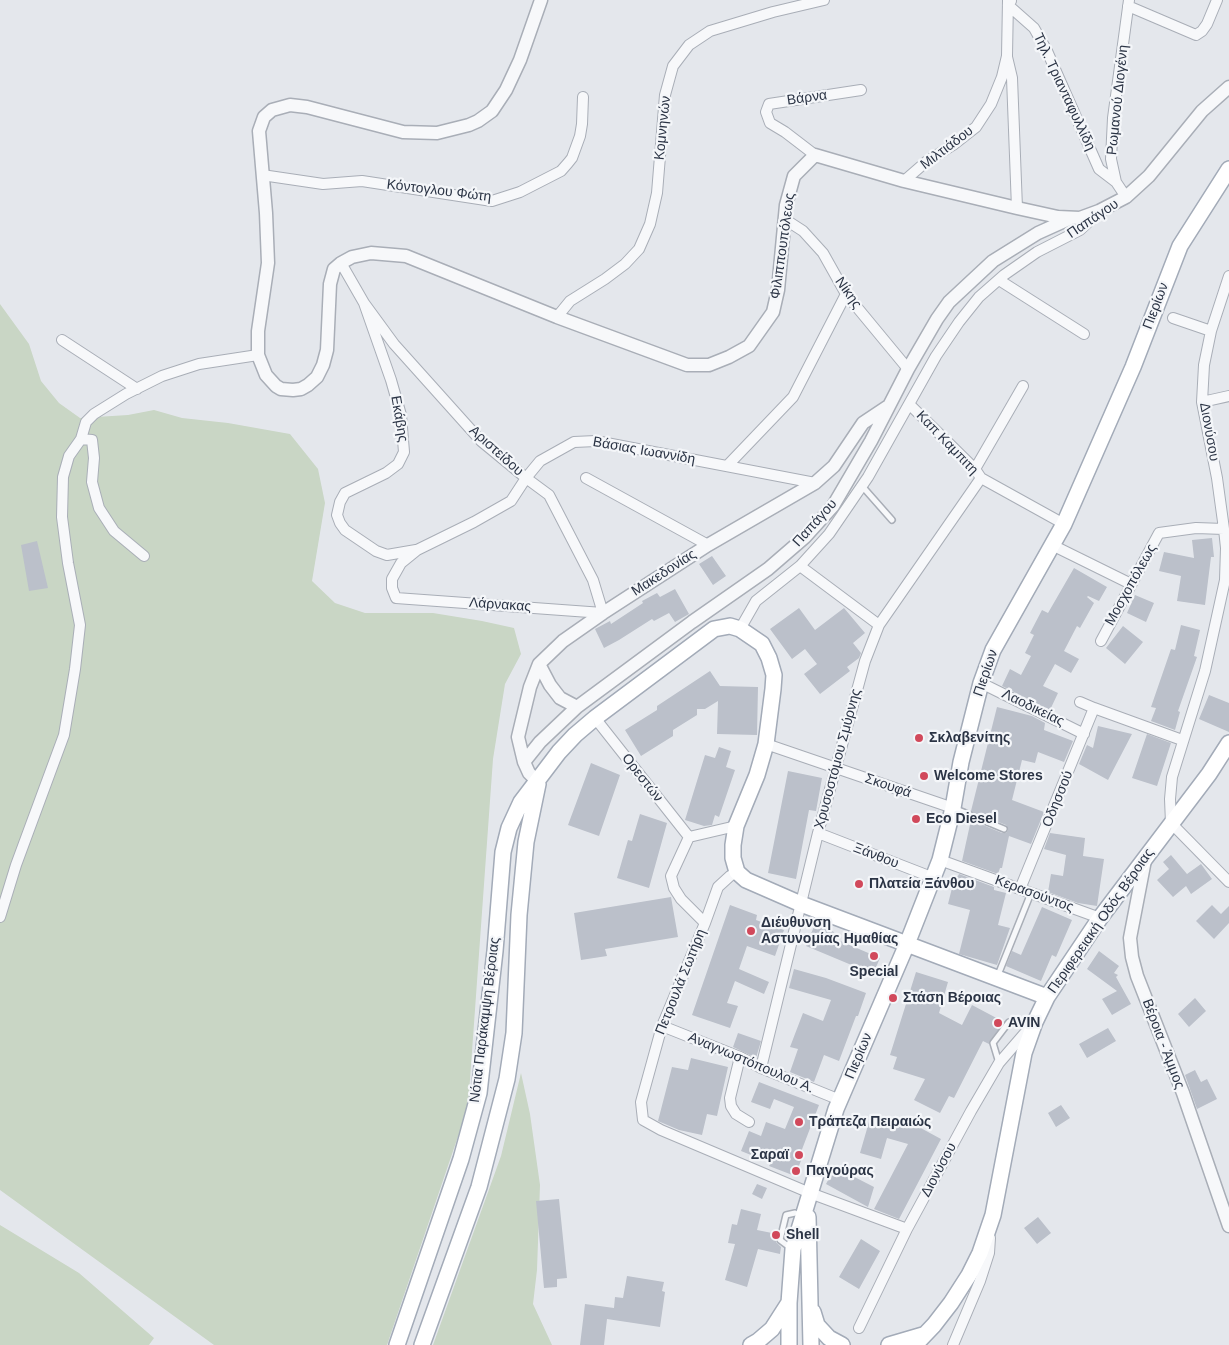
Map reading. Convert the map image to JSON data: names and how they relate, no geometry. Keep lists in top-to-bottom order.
{
  "streets": {
    "main road": ["Πιερίων", "Περιφερειακή Οδός Βέροιας", "Νότια Παράκαμψη Βέροιας"],
    "street": [
      "Τηλ. Τριανταφυλλίδη",
      "Βάρνα",
      "Ρωμανού Διογένη",
      "Κομνηνών",
      "Μιλτιάδου",
      "Κόντογλου Φώτη",
      "Παπάγου",
      "Φιλιππουπόλεως",
      "Νίκης",
      "Εκάβης",
      "Διονύσου",
      "Καπ Καμπιτη",
      "Αριστείδου",
      "Βάσιας Ιωαννίδη",
      "Μακεδονίας",
      "Μοσχοπόλεως",
      "Λάρνακας",
      "Λαοδικείας",
      "Χρυσοστόμου Σμύρνης",
      "Ορεστών",
      "Σκουφά",
      "Οδησσού",
      "Ξάνθου",
      "Κερασούντος",
      "Πετρουλά Σωτήρη",
      "Βέροια - Άμμος",
      "Αναγνωστόπουλου Α."
    ]
  },
  "crossings": [
    ["Τηλ. Τριανταφυλλίδη", "Ρωμανού Διογένη"],
    ["Τηλ. Τριανταφυλλίδη", "Μιλτιάδου"],
    ["Βάρνα", "Φιλιππουπόλεως"],
    ["Ρωμανού Διογένη", "Παπάγου"],
    ["Κομνηνών", "Φιλιππουπόλεως"],
    ["Παπάγου", "Νίκης"],
    ["Παπάγου", "Καπ Καμπιτη"],
    ["Παπάγου", "Μακεδονίας"],
    ["Παπάγου", "Νότια Παράκαμψη Βέροιας"],
    ["Φιλιππουπόλεως", "Νίκης"],
    ["Φιλιππουπόλεως", "Εκάβης"],
    ["Πιερίων", "Καπ Καμπιτη"],
    ["Πιερίων", "Λαοδικείας"],
    ["Πιερίων", "Σκουφά"],
    ["Πιερίων", "Ξάνθου"],
    ["Πιερίων", "Κερασούντος"],
    ["Πιερίων", "Πετρουλά Σωτήρη"],
    ["Πιερίων", "Αναγνωστόπουλου Α."],
    ["Εκάβης", "Αριστείδου"],
    ["Εκάβης", "Βάσιας Ιωαννίδη"],
    ["Διονύσου", "Μοσχοπόλεως"],
    ["Διονύσου", "Λαοδικείας"],
    ["Διονύσου", "Περιφερειακή Οδός Βέροιας"],
    ["Καπ Καμπιτη", "Χρυσοστόμου Σμύρνης"],
    ["Αριστείδου", "Βάσιας Ιωαννίδη"],
    ["Αριστείδου", "Μακεδονίας"],
    ["Αριστείδου", "Λάρνακας"],
    ["Βάσιας Ιωαννίδη", "Μακεδονίας"],
    ["Βάσιας Ιωαννίδη", "Λάρνακας"],
    ["Μακεδονίας", "Λάρνακας"],
    ["Μακεδονίας", "Νότια Παράκαμψη Βέροιας"],
    ["Λαοδικείας", "Οδησσού"],
    ["Χρυσοστόμου Σμύρνης", "Σκουφά"],
    ["Χρυσοστόμου Σμύρνης", "Ξάνθου"],
    ["Χρυσοστόμου Σμύρνης", "Αναγνωστόπουλου Α."],
    ["Ορεστών", "Νότια Παράκαμψη Βέροιας"],
    ["Οδησσού", "Κερασούντος"],
    ["Κερασούντος", "Περιφερειακή Οδός Βέροιας"],
    ["Περιφερειακή Οδός Βέροιας", "Βέροια - Άμμος"],
    ["Πετρουλά Σωτήρη", "Αναγνωστόπουλου Α."]
  ],
  "places": [
    "Σκλαβενίτης",
    "Welcome Stores",
    "Eco Diesel",
    "Πλατεία Ξάνθου",
    "Διέυθυνση Αστυνομίας Ημαθίας",
    "Special",
    "Στάση Βέροιας",
    "AVIN",
    "Τράπεζα Πειραιώς",
    "Σαραϊ",
    "Παγούρας",
    "Shell"
  ]
}
